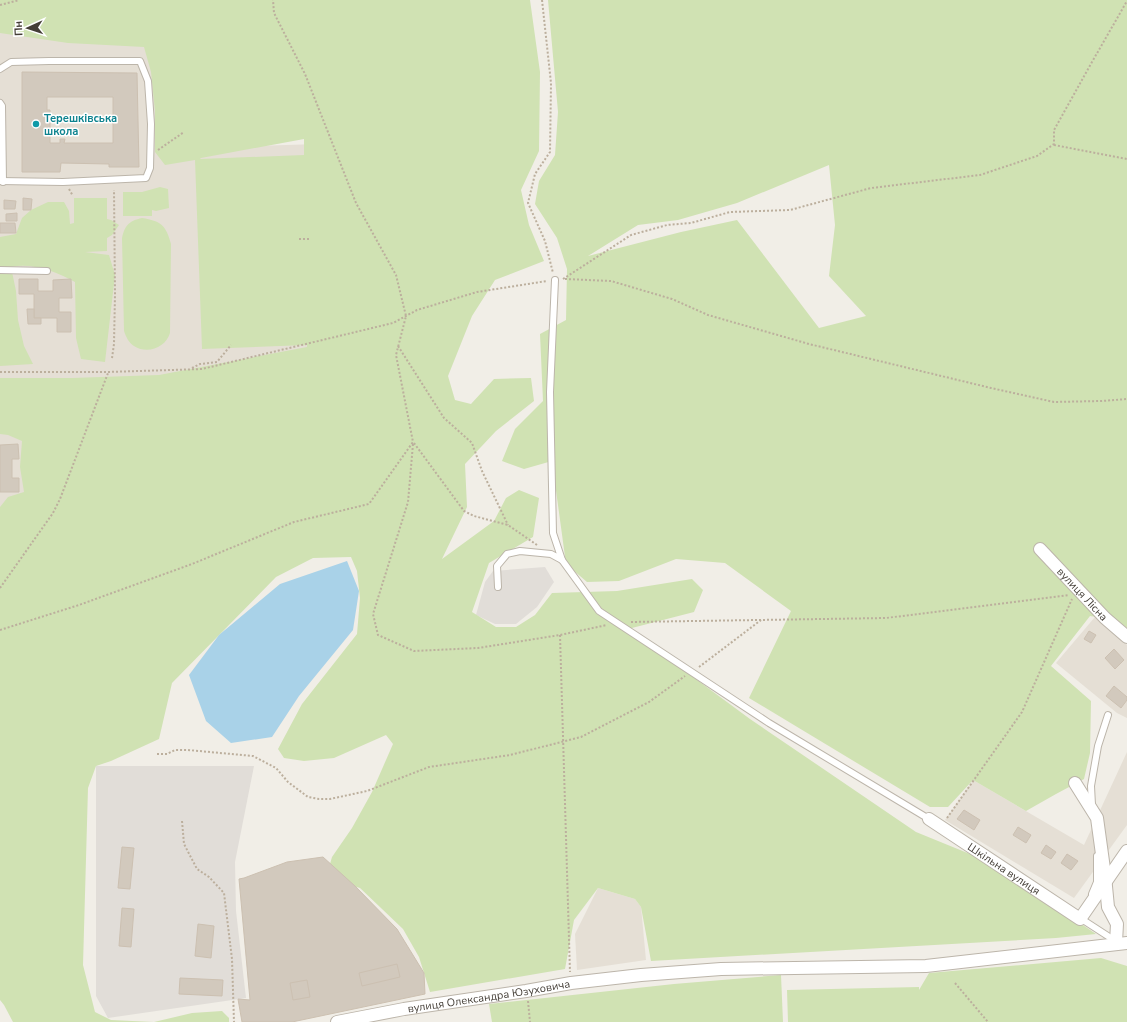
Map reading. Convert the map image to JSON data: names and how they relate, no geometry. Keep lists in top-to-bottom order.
{
  "streets": {
    "street": ["вулиця Лісна", "Шкільна вулиця", "вулиця Олександра Юзуховича"]
  },
  "places": ["Терешківська школа"],
  "north": "left"
}
